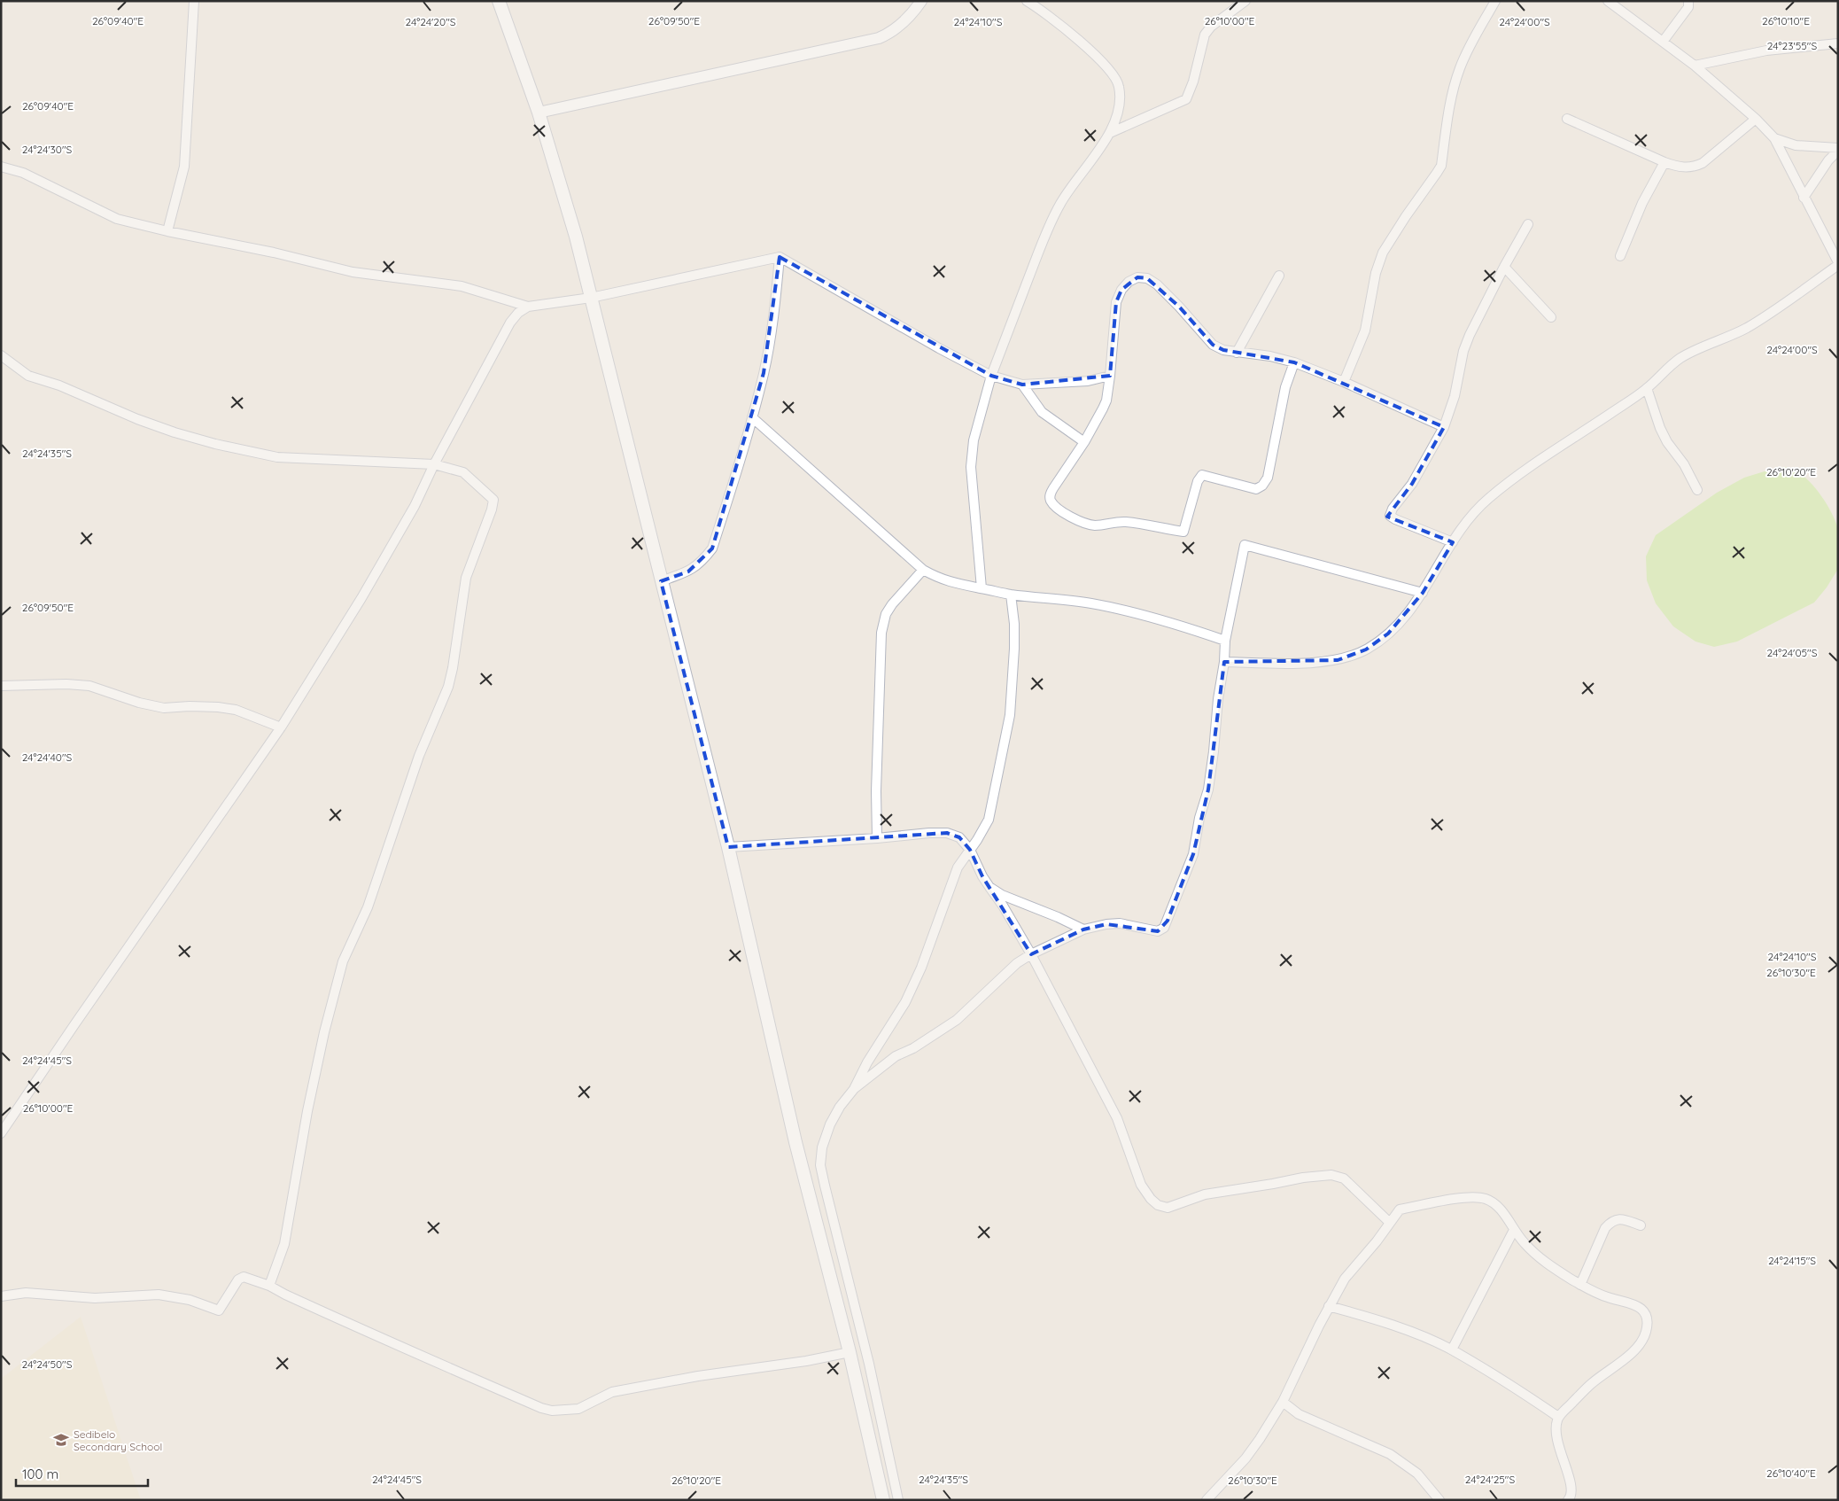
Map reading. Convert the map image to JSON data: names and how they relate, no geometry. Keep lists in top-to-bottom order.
{
  "places": {
    "school or university": ["Sedibelo Secondary School"]
  },
  "scale_bar": "100 m",
  "coordinates": [
    "26°09'50\"E",
    "26°09'40\"E",
    "26°10'00\"E",
    "26°10'10\"E",
    "24°24'20\"S",
    "24°24'10\"S",
    "24°24'00\"S",
    "24°23'55\"S",
    "24°24'30\"S",
    "24°24'35\"S",
    "26°10'20\"E",
    "24°24'05\"S",
    "24°24'40\"S",
    "26°10'30\"E",
    "24°24'45\"S",
    "24°24'15\"S",
    "24°24'50\"S",
    "26°10'40\"E",
    "24°24'25\"S"
  ]
}
